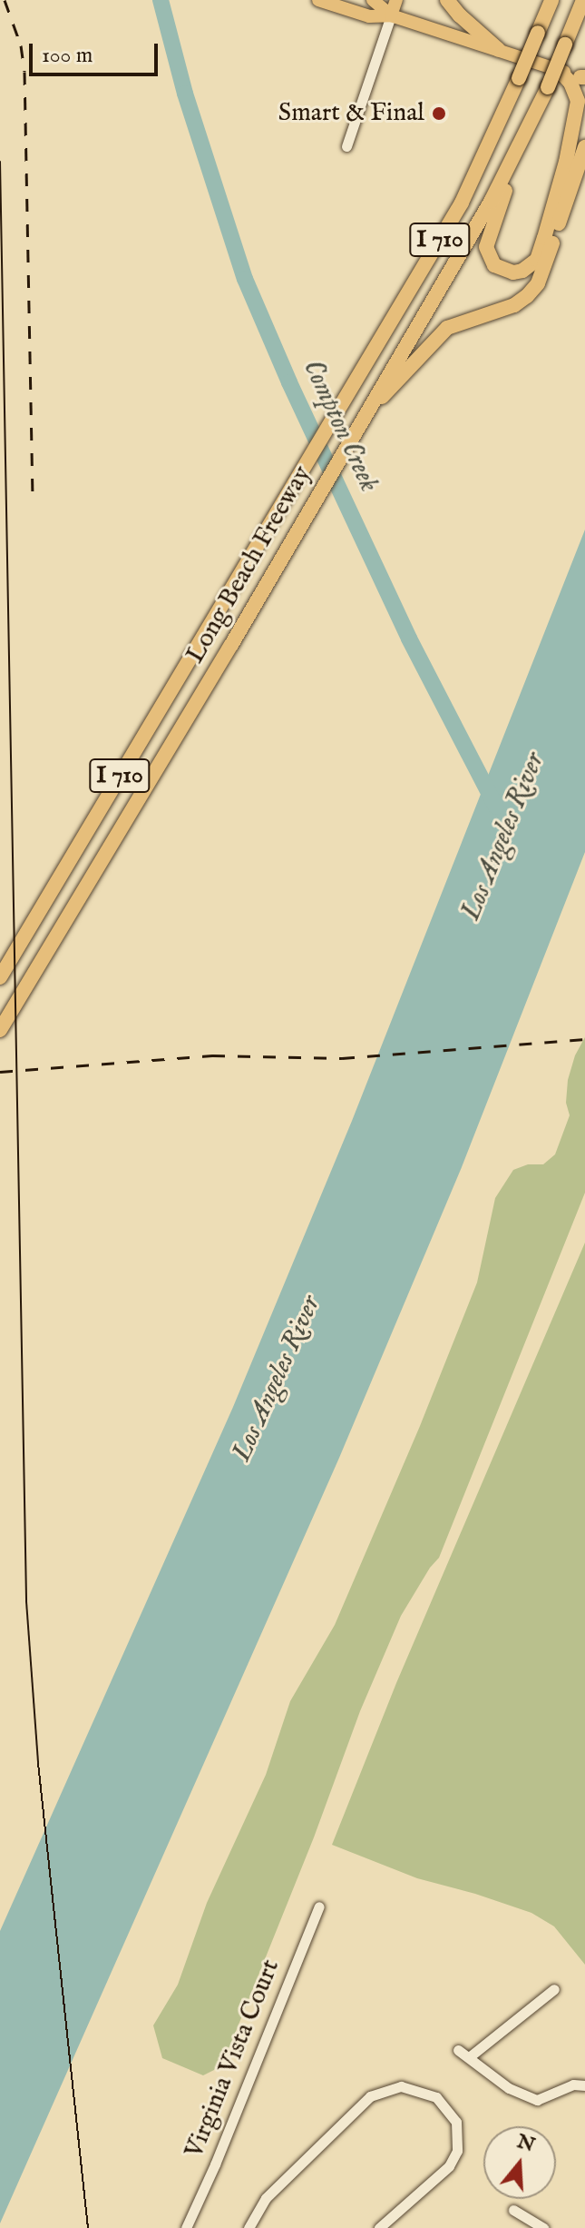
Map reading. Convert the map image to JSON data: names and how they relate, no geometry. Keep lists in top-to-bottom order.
{
  "streets": {
    "highway": ["I 710", "Long Beach Freeway"],
    "street": ["Virginia Vista Court"]
  },
  "water": ["Compton Creek", "Los Angeles River"],
  "places": ["Smart & Final"],
  "scale_bar": "100 m",
  "north": "top"
}
